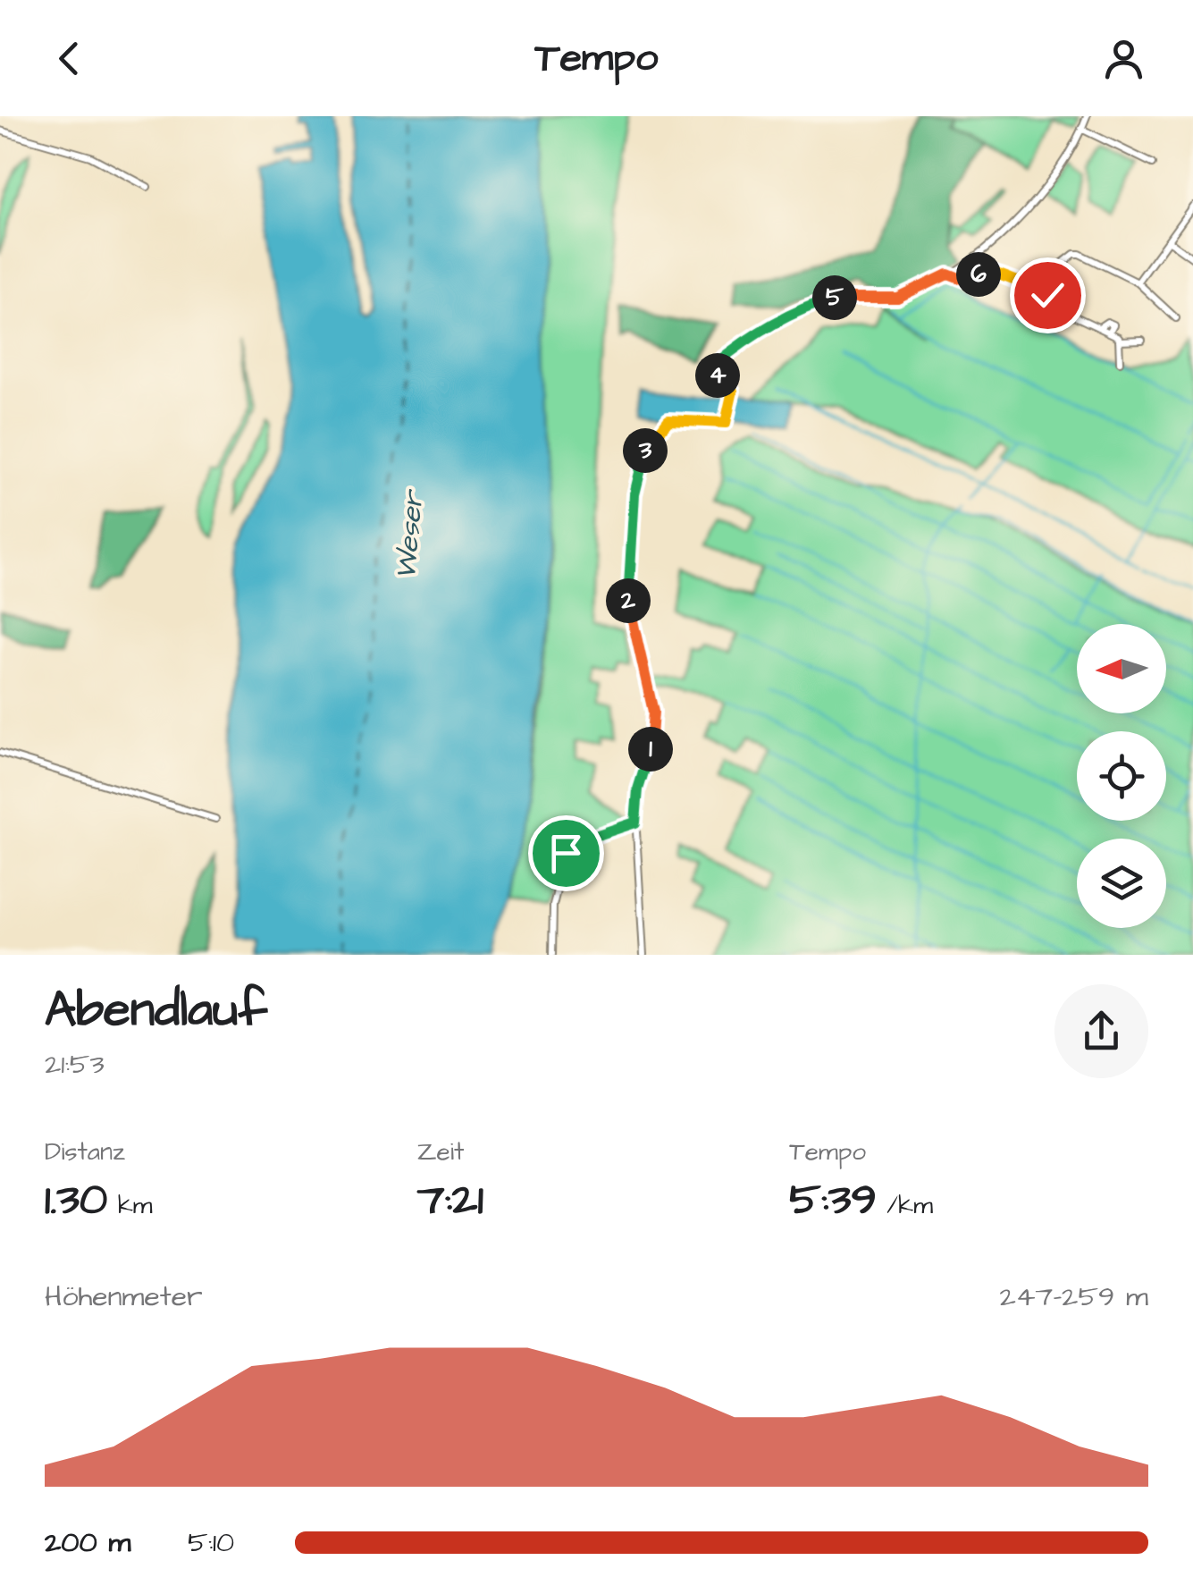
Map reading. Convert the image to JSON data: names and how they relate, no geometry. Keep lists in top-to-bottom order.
{
  "water": ["Weser"],
  "north": "left",
  "page": {
    "header": "Tempo",
    "pins": [
      "6",
      "5",
      "4",
      "3",
      "2",
      "1"
    ],
    "heading": ["Abendlauf", "21:53"],
    "stats": [
      ["Distanz", "1.30 km"],
      ["Zeit", "7:21"],
      ["Tempo", "5:39 /km"]
    ],
    "chart": ["Höhenmeter", "247–259 m"],
    "list": [
      {
        "name": "200 m",
        "note": "5:10"
      }
    ]
  }
}
